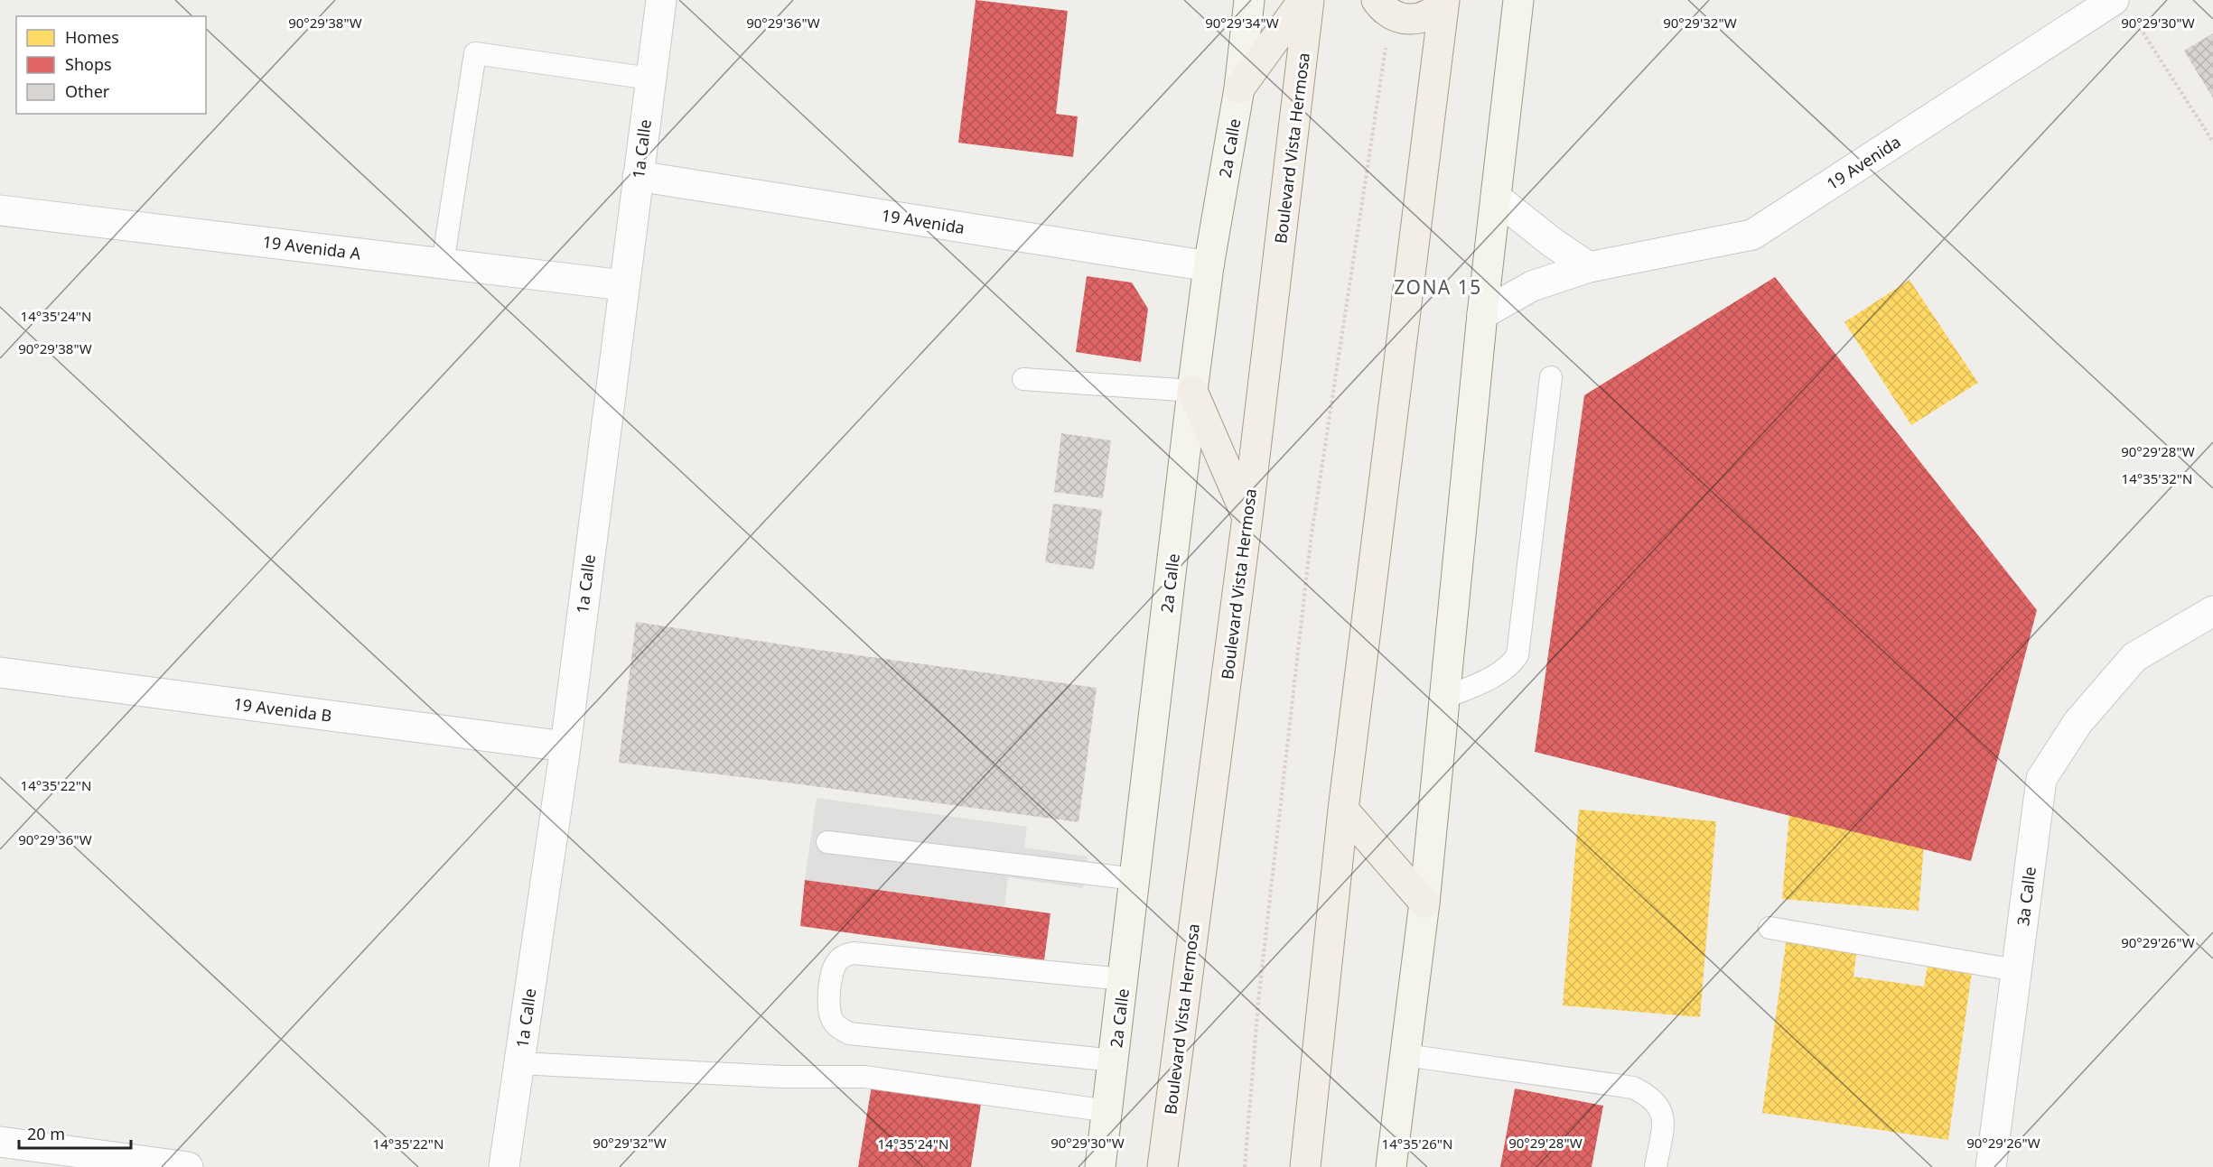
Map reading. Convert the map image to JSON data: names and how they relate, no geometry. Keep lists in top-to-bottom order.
{
  "streets": {
    "main road": ["Boulevard Vista Hermosa"],
    "street": [
      "2a Calle",
      "1a Calle",
      "19 Avenida",
      "19 Avenida A",
      "19 Avenida B",
      "3a Calle"
    ]
  },
  "crossings": [
    ["2a Calle", "19 Avenida"],
    ["1a Calle", "19 Avenida"],
    ["1a Calle", "19 Avenida A"],
    ["1a Calle", "19 Avenida B"]
  ],
  "districts": ["ZONA 15"],
  "legend": ["Homes", "Shops", "Other"],
  "scale_bar": "20 m",
  "coordinates": [
    "90°29'38\"W",
    "90°29'36\"W",
    "90°29'34\"W",
    "90°29'32\"W",
    "90°29'30\"W",
    "14°35'24\"N",
    "90°29'28\"W",
    "14°35'32\"N",
    "14°35'22\"N",
    "90°29'26\"W",
    "14°35'26\"N"
  ]
}
